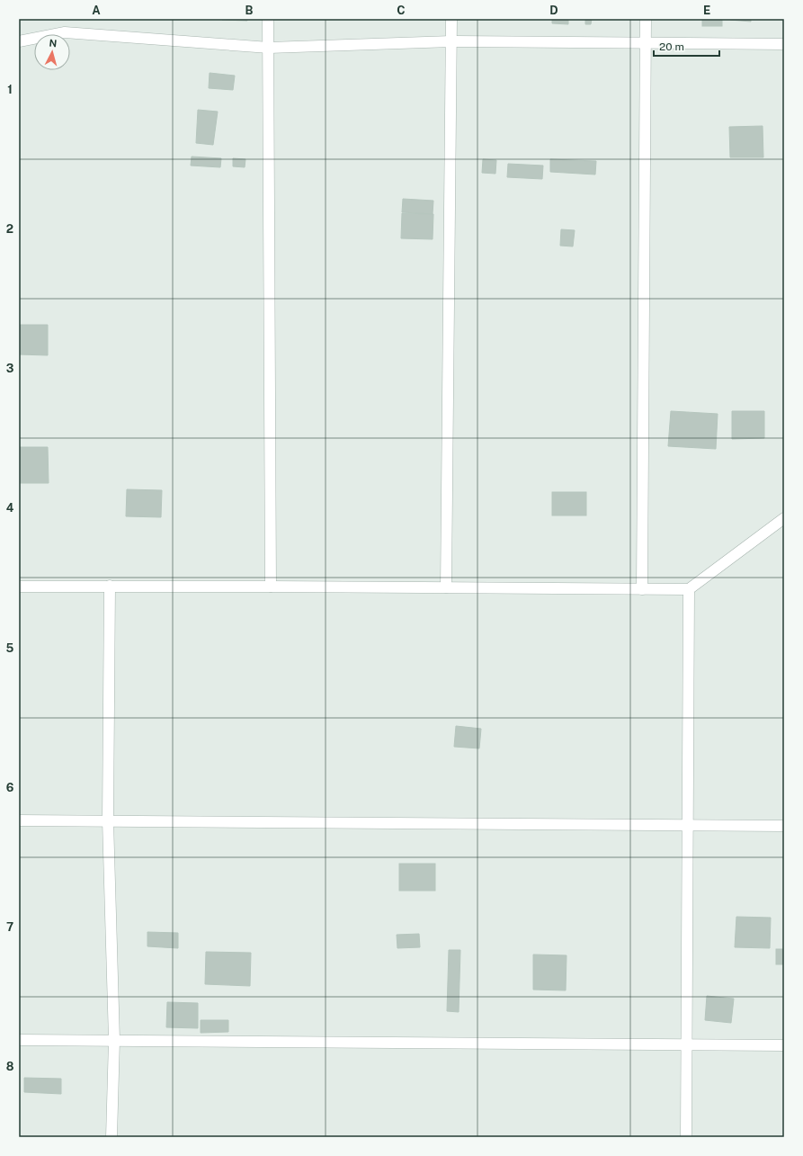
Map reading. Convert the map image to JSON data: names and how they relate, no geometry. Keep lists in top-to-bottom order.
{
  "scale_bar": "20 m",
  "north": "top",
  "grid": {
    "columns": [
      "A",
      "B",
      "C",
      "D",
      "E"
    ],
    "rows": [
      "1",
      "2",
      "3",
      "4",
      "5",
      "6",
      "7",
      "8"
    ]
  }
}
